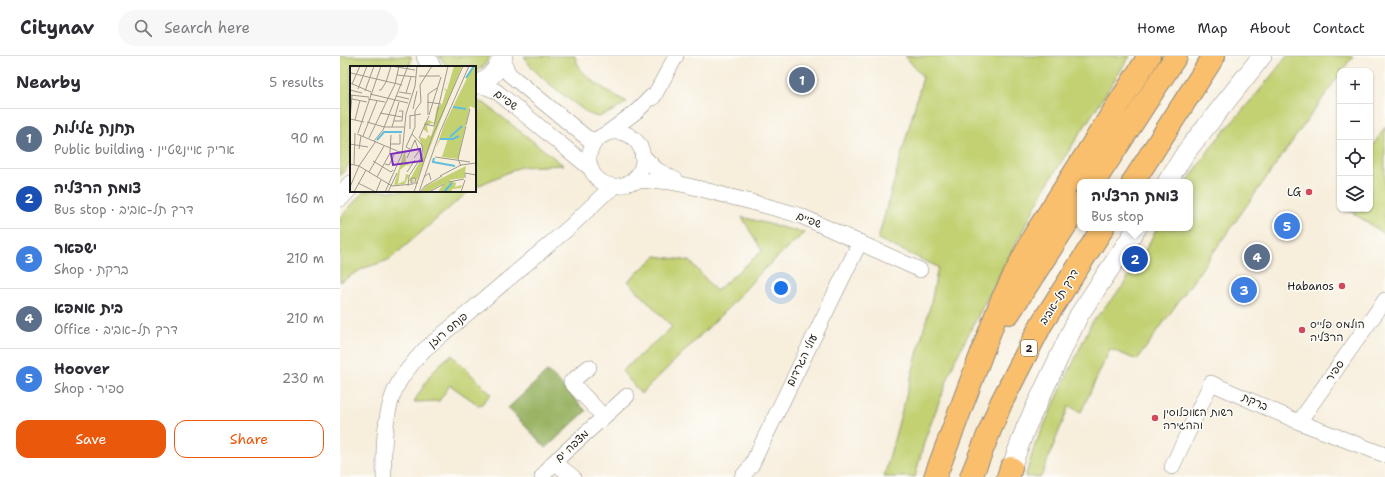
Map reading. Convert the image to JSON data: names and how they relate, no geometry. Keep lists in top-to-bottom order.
{
  "streets": {
    "highway": ["דרך תל-אביב", "2"],
    "street": [
      "שפיים",
      "פנחס רוזן",
      "עולי הגרדום",
      "ספיר",
      "ברקת",
      "מצפה ים"
    ]
  },
  "crossings": [
    ["שפיים", "פנחס רוזן"],
    ["שפיים", "עולי הגרדום"],
    ["ספיר", "ברקת"]
  ],
  "places": [
    "LG",
    "Habanos",
    "הולמס פלייס הרצליה",
    "רשות האוכלוסין וההגירה"
  ],
  "page": {
    "header": "Citynav",
    "search": "Search here",
    "nav": [
      "Home",
      "Map",
      "About",
      "Contact"
    ],
    "heading": ["Nearby", "5 results"],
    "pins": [
      "1",
      "5",
      "4",
      "2",
      "3"
    ],
    "map_buttons": ["+", "−"],
    "list": [
      {
        "mark": "1",
        "name": "תחנת גלילות",
        "note": "Public building · אריק איינשטיין",
        "value": "90 m"
      },
      {
        "mark": "2",
        "name": "צומת הרצליה",
        "note": "Bus stop · דרך תל-אביב",
        "value": "160 m"
      },
      {
        "mark": "3",
        "name": "ישפאר",
        "note": "Shop · ברקת",
        "value": "210 m"
      },
      {
        "mark": "4",
        "name": "בית אמפא",
        "note": "Office · דרך תל-אביב",
        "value": "210 m"
      },
      {
        "mark": "5",
        "name": "Hoover",
        "note": "Shop · ספיר",
        "value": "230 m"
      }
    ],
    "popup": ["צומת הרצליה", "Bus stop"],
    "buttons": ["Save", "Share"]
  }
}
